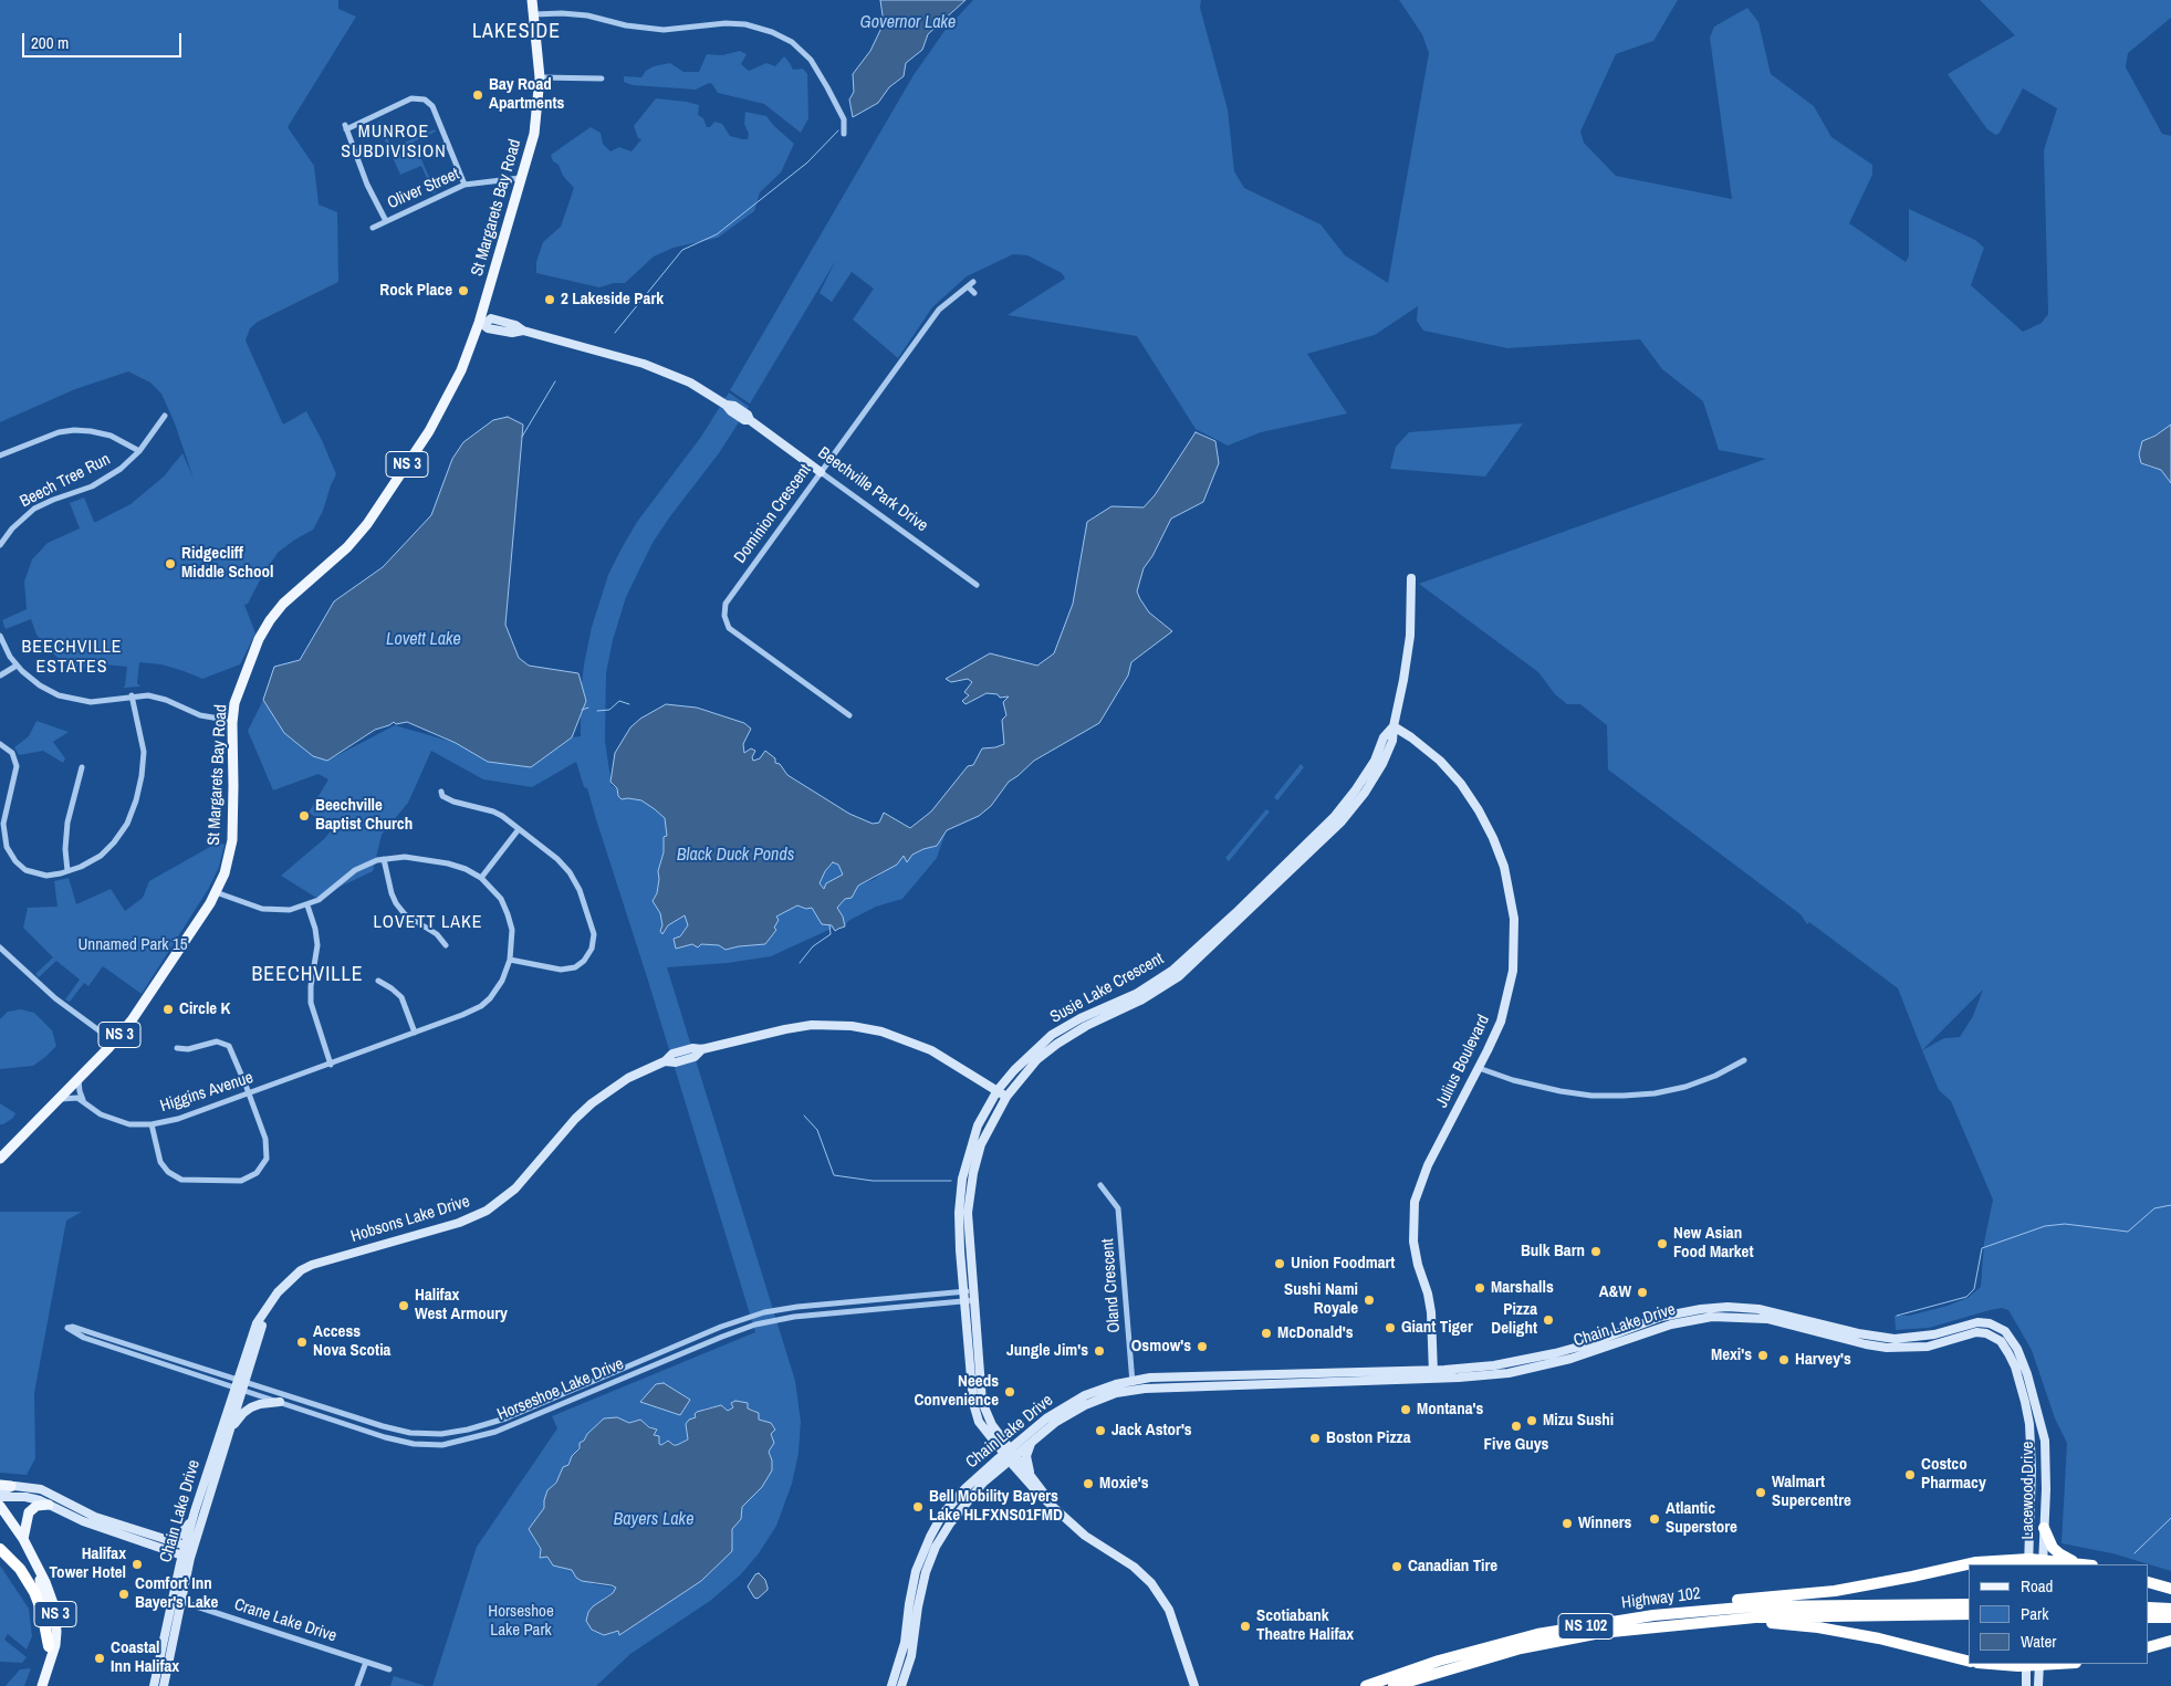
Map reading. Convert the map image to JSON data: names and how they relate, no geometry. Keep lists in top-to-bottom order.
{
  "streets": {
    "highway": ["Highway 102", "NS 102"],
    "main road": ["St Margarets Bay Road", "NS 3"],
    "street": [
      "Oliver Street",
      "Beech Tree Run",
      "Beechville Park Drive",
      "Dominion Crescent",
      "Susie Lake Crescent",
      "Julius Boulevard",
      "Higgins Avenue",
      "Hobsons Lake Drive",
      "Oland Crescent",
      "Chain Lake Drive",
      "Horseshoe Lake Drive",
      "Lacewood Drive",
      "Crane Lake Drive"
    ]
  },
  "crossings": [
    ["Oliver Street", "St Margarets Bay Road"],
    ["St Margarets Bay Road", "Beechville Park Drive"],
    ["Beechville Park Drive", "Dominion Crescent"],
    ["Susie Lake Crescent", "Julius Boulevard"],
    ["Susie Lake Crescent", "Hobsons Lake Drive"],
    ["Susie Lake Crescent", "Chain Lake Drive"],
    ["Susie Lake Crescent", "Horseshoe Lake Drive"],
    ["Julius Boulevard", "Chain Lake Drive"],
    ["Hobsons Lake Drive", "Chain Lake Drive"],
    ["Hobsons Lake Drive", "Horseshoe Lake Drive"],
    ["Oland Crescent", "Chain Lake Drive"],
    ["Chain Lake Drive", "Horseshoe Lake Drive"],
    ["Chain Lake Drive", "Lacewood Drive"],
    ["Chain Lake Drive", "Crane Lake Drive"]
  ],
  "districts": [
    "LAKESIDE",
    "MUNROE SUBDIVISION",
    "BEECHVILLE ESTATES",
    "LOVETT LAKE",
    "BEECHVILLE"
  ],
  "water": [
    "Governor Lake",
    "Lovett Lake",
    "Black Duck Ponds",
    "Bayers Lake"
  ],
  "parks": ["Unnamed Park 15", "Horseshoe Lake Park"],
  "places": [
    "Bay Road Apartments",
    "Rock Place",
    "2 Lakeside Park",
    "Ridgecliff Middle School",
    "Beechville Baptist Church",
    "Circle K",
    "New Asian Food Market",
    "Bulk Barn",
    "Union Foodmart",
    "Marshalls",
    "A&W",
    "Sushi Nami Royale",
    "Halifax West Armoury",
    "Pizza Delight",
    "Giant Tiger",
    "McDonald's",
    "Access Nova Scotia",
    "Osmow's",
    "Jungle Jim's",
    "Mexi's",
    "Harvey's",
    "Needs Convenience",
    "Montana's",
    "Mizu Sushi",
    "Five Guys",
    "Jack Astor's",
    "Boston Pizza",
    "Costco Pharmacy",
    "Moxie's",
    "Walmart Supercentre",
    "Bell Mobility Bayers Lake HLFXNS01FMD",
    "Atlantic Superstore",
    "Winners",
    "Halifax Tower Hotel",
    "Canadian Tire",
    "Comfort Inn Bayer's Lake",
    "Scotiabank Theatre Halifax",
    "Coastal Inn Halifax"
  ],
  "legend": ["Road", "Park", "Water"],
  "scale_bar": "200 m"
}
